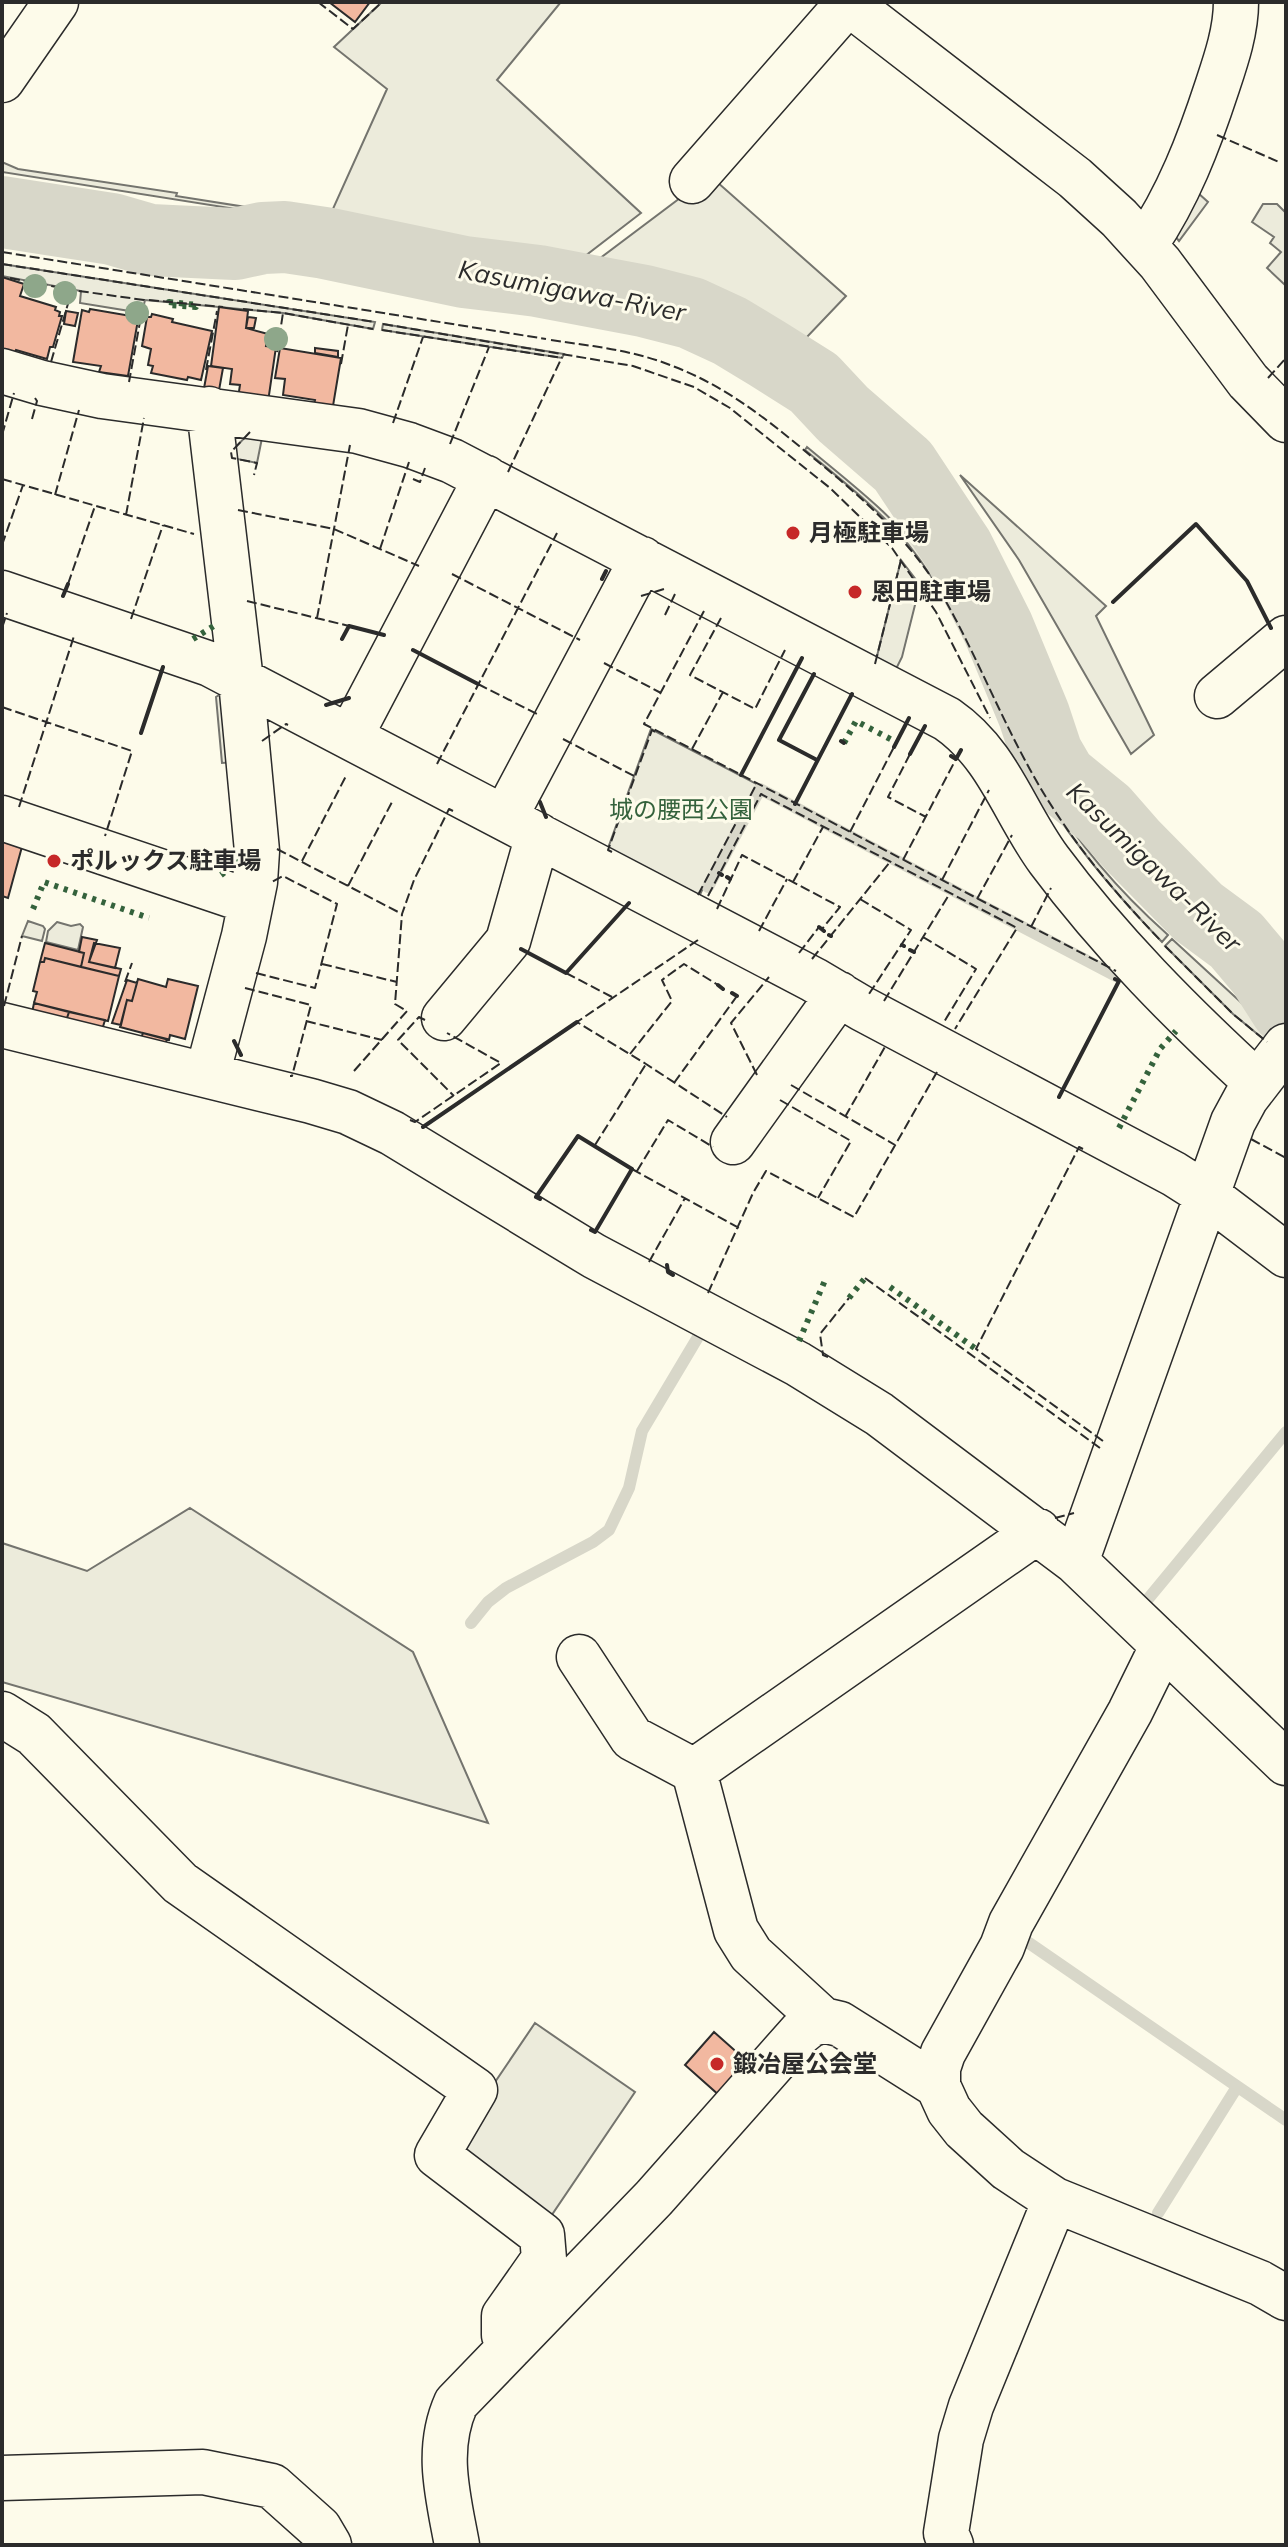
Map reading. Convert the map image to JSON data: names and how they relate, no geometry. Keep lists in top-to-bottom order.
{
  "water": ["Kasumigawa-River"],
  "parks": ["城の腰西公園"],
  "places": [
    "月極駐車場",
    "恩田駐車場",
    "ポルックス駐車場",
    "鍛冶屋公会堂"
  ]
}
